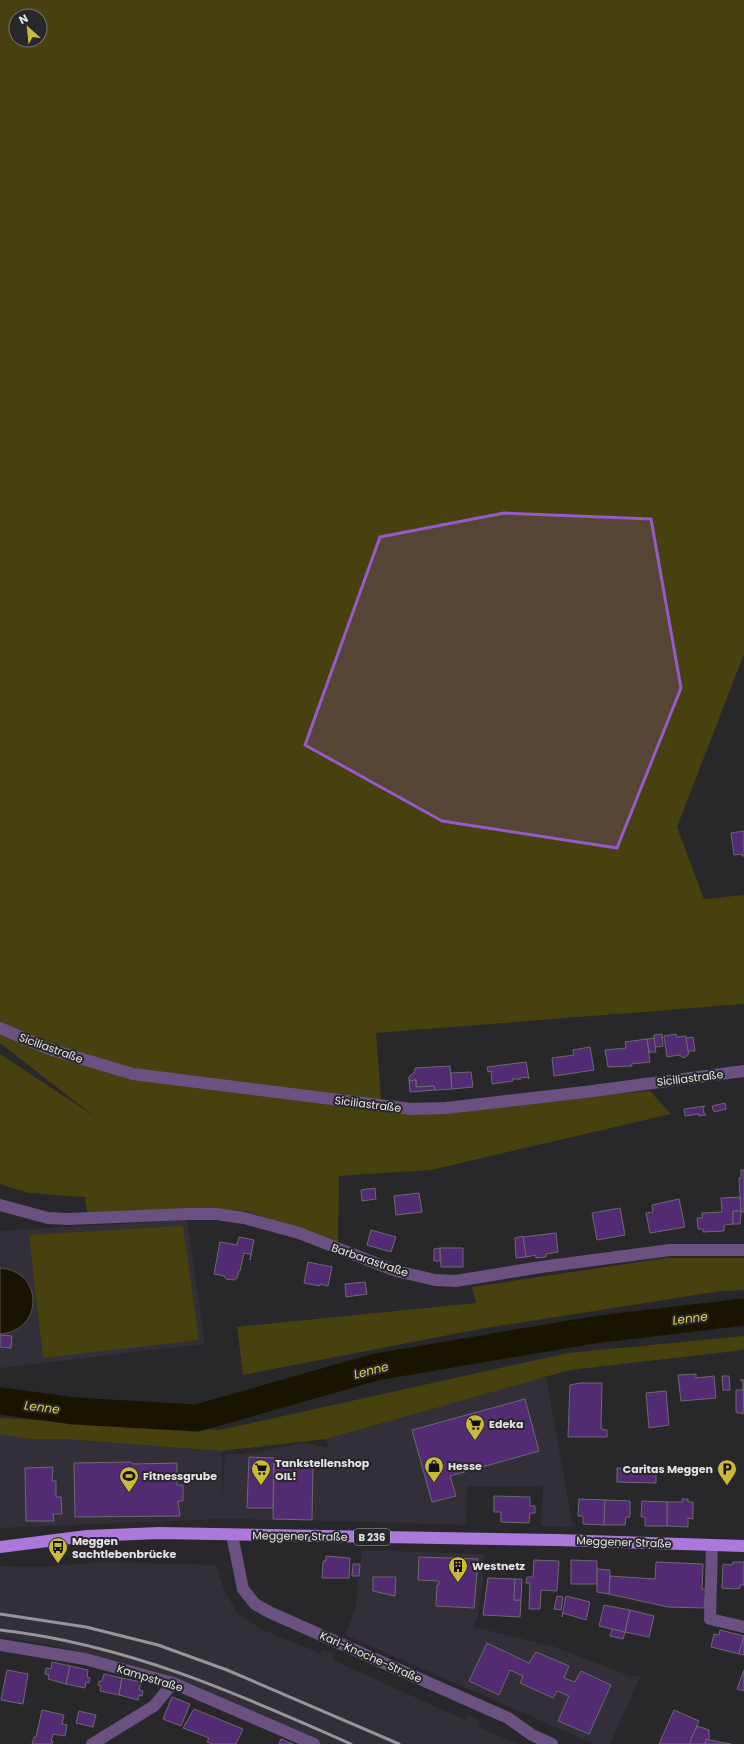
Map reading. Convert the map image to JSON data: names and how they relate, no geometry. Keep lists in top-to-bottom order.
{
  "streets": {
    "main road": ["Meggener Straße", "B 236"],
    "street": [
      "Siciliastraße",
      "Barbarastraße",
      "Karl-Knoche-Straße",
      "Kampstraße"
    ]
  },
  "crossings": [
    ["Meggener Straße", "Karl-Knoche-Straße"]
  ],
  "water": ["Lenne"],
  "places": {
    "supermarket": ["Edeka", "Tankstellenshop OIL!"],
    "shop": ["Hesse"],
    "parking": ["Caritas Meggen"],
    "sports": ["Fitnessgrube"],
    "bus stop": ["Meggen Sachtlebenbrücke"],
    "building": ["Westnetz"]
  },
  "north": "top left"
}
